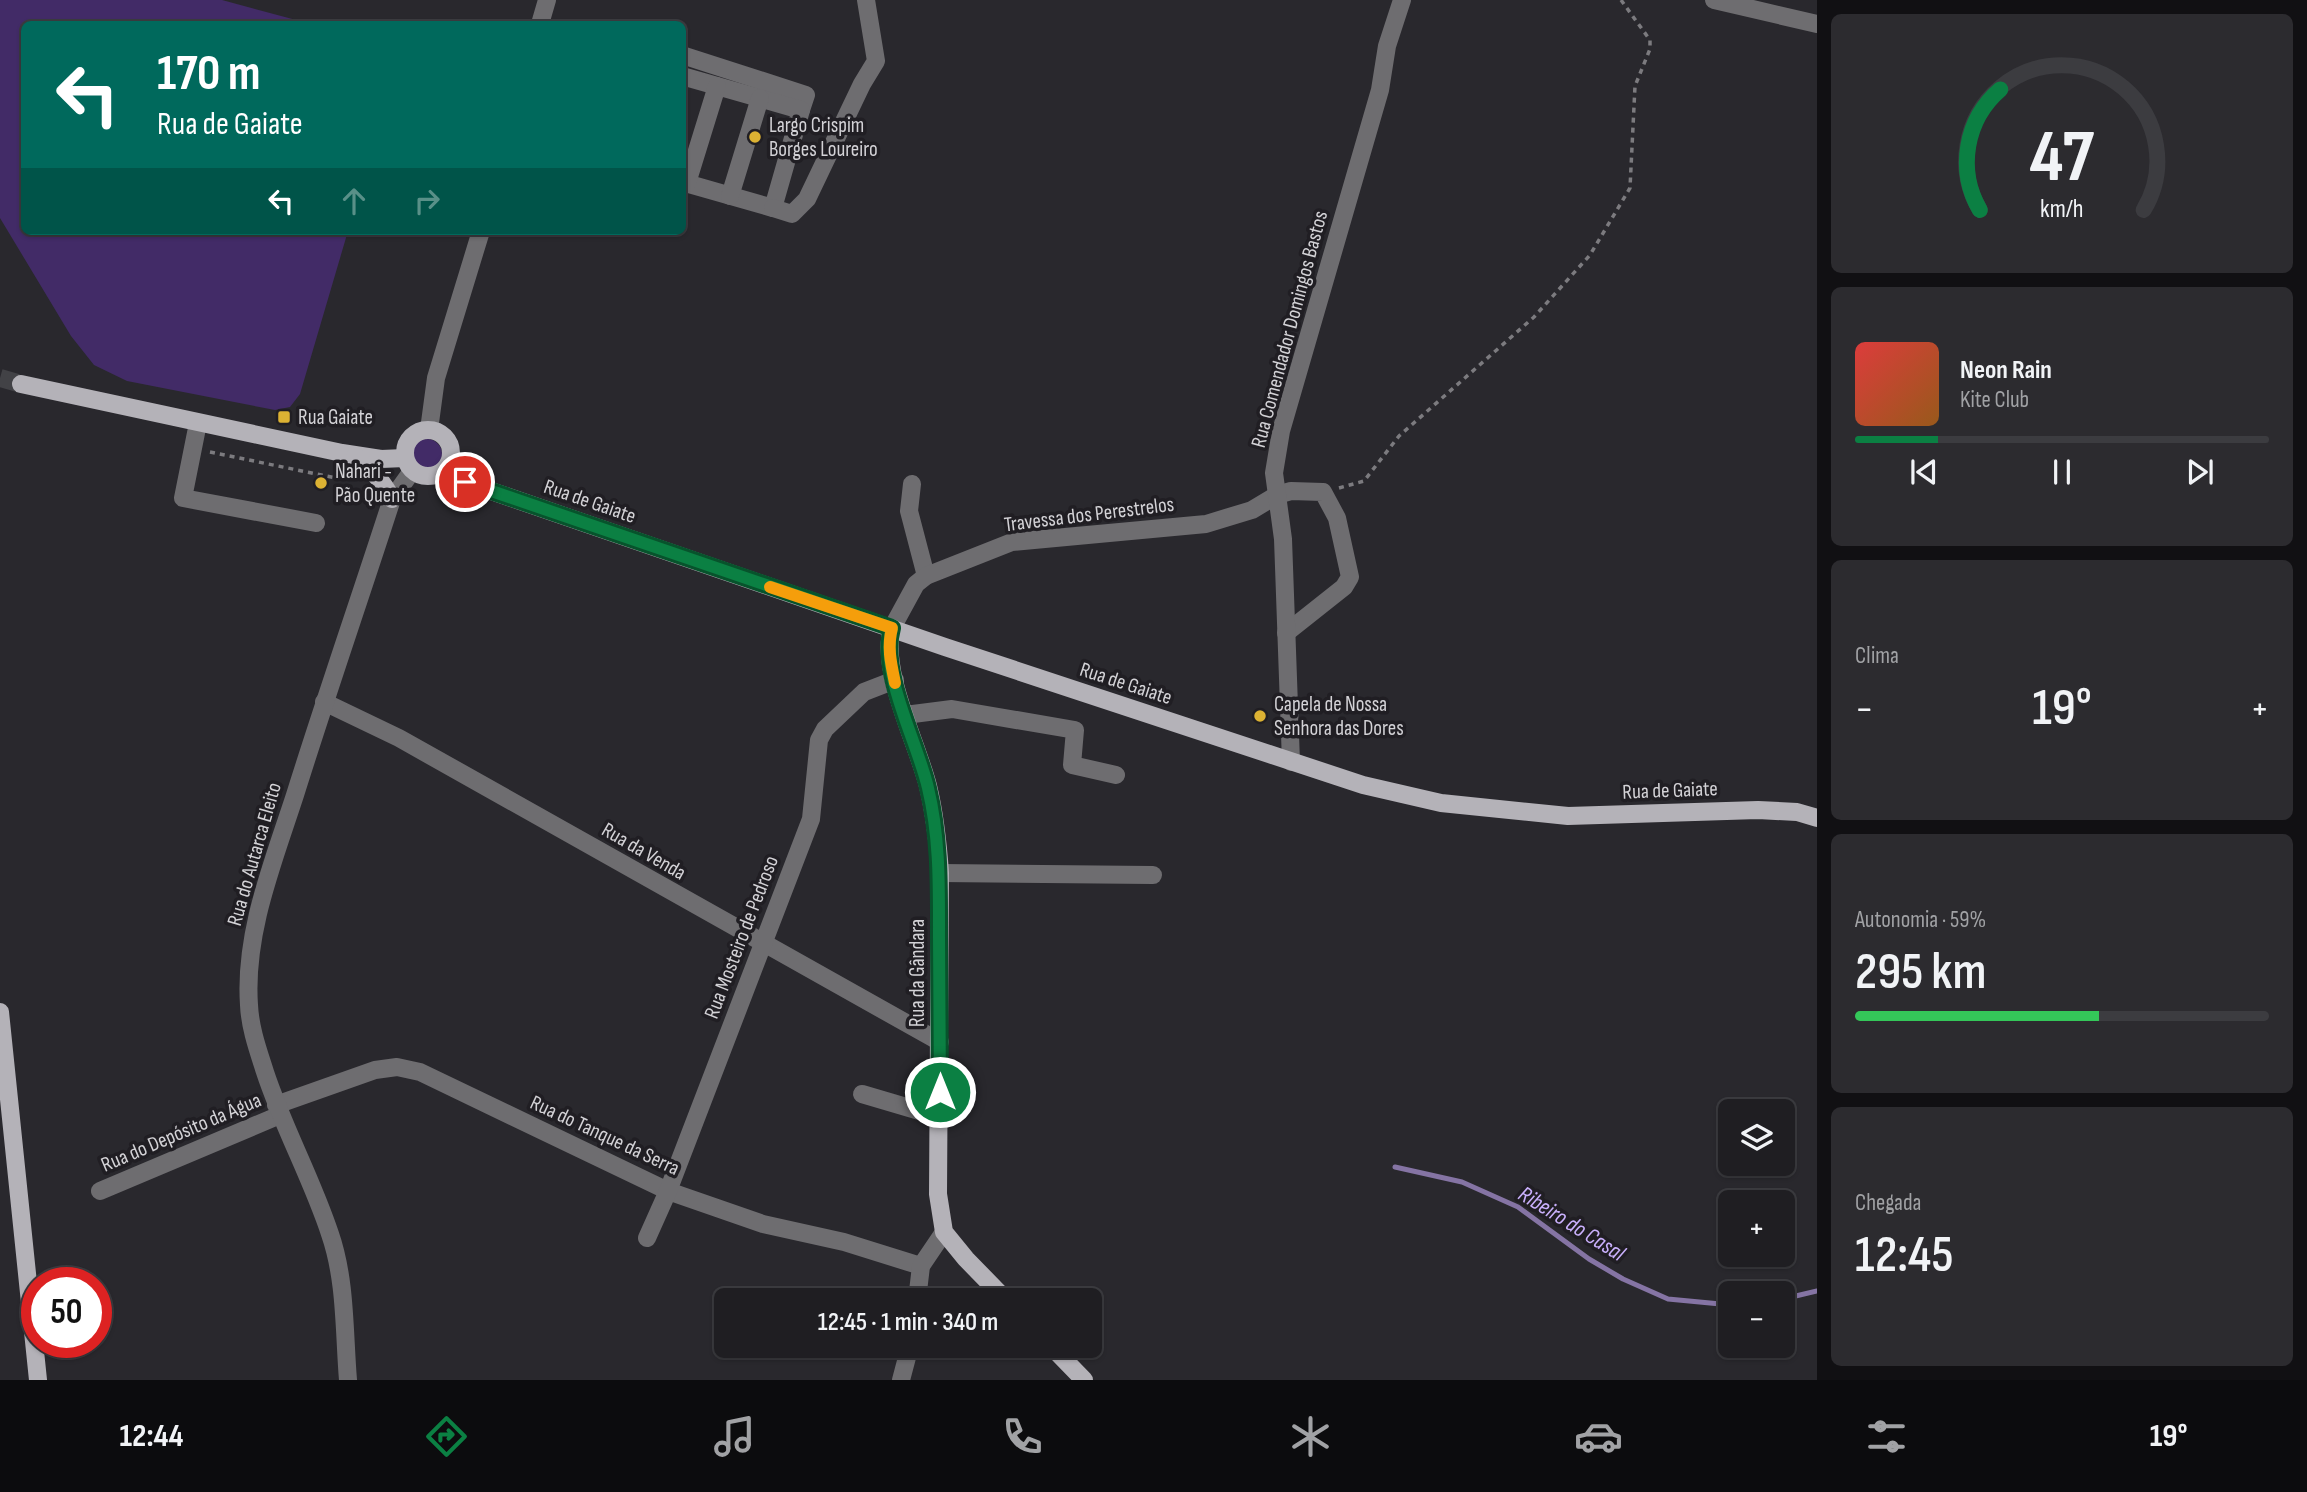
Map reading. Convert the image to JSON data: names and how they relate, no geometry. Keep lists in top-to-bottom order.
{
  "streets": {
    "main road": ["Rua de Gaiate", "Rua da Gândara"],
    "street": [
      "Rua Comendador Domingos Bastos",
      "Travessa dos Perestrelos",
      "Rua da Venda",
      "Rua do Autarca Eleito",
      "Rua Mosteiro de Pedroso",
      "Rua do Depósito da Água",
      "Rua do Tanque da Serra"
    ]
  },
  "crossings": [
    ["Rua Comendador Domingos Bastos", "Rua de Gaiate"],
    ["Rua Comendador Domingos Bastos", "Travessa dos Perestrelos"],
    ["Rua de Gaiate", "Rua do Autarca Eleito"],
    ["Rua de Gaiate", "Rua da Gândara"],
    ["Rua da Venda", "Rua do Autarca Eleito"],
    ["Rua da Venda", "Rua Mosteiro de Pedroso"],
    ["Rua da Venda", "Rua da Gândara"],
    ["Rua do Autarca Eleito", "Rua do Depósito da Água"],
    ["Rua do Autarca Eleito", "Rua do Tanque da Serra"],
    ["Rua Mosteiro de Pedroso", "Rua da Gândara"],
    ["Rua Mosteiro de Pedroso", "Rua do Tanque da Serra"],
    ["Rua do Depósito da Água", "Rua do Tanque da Serra"]
  ],
  "water": ["Ribeiro do Casal"],
  "places": {
    "other": ["Largo Crispim Borges Loureiro", "Nahari - Pão Quente", "Capela de Nossa Senhora das Dores"],
    "transit": ["Rua Gaiate"]
  },
  "page": {
    "turn": ["170 m", "Rua de Gaiate"],
    "song": ["Neon Rain", "Kite Club"],
    "tile": [
      "Clima",
      ["Autonomia · 59%", "295 km"],
      ["Chegada", "12:45"]
    ],
    "heat": ["−", "19°", "+"],
    "map_buttons": ["+", "−"],
    "limit": "50",
    "trip": "12:45 · 1 min · 340 m",
    "tabs": ["12:44", "19°"],
    "gauge": ["47", "km/h"]
  }
}
